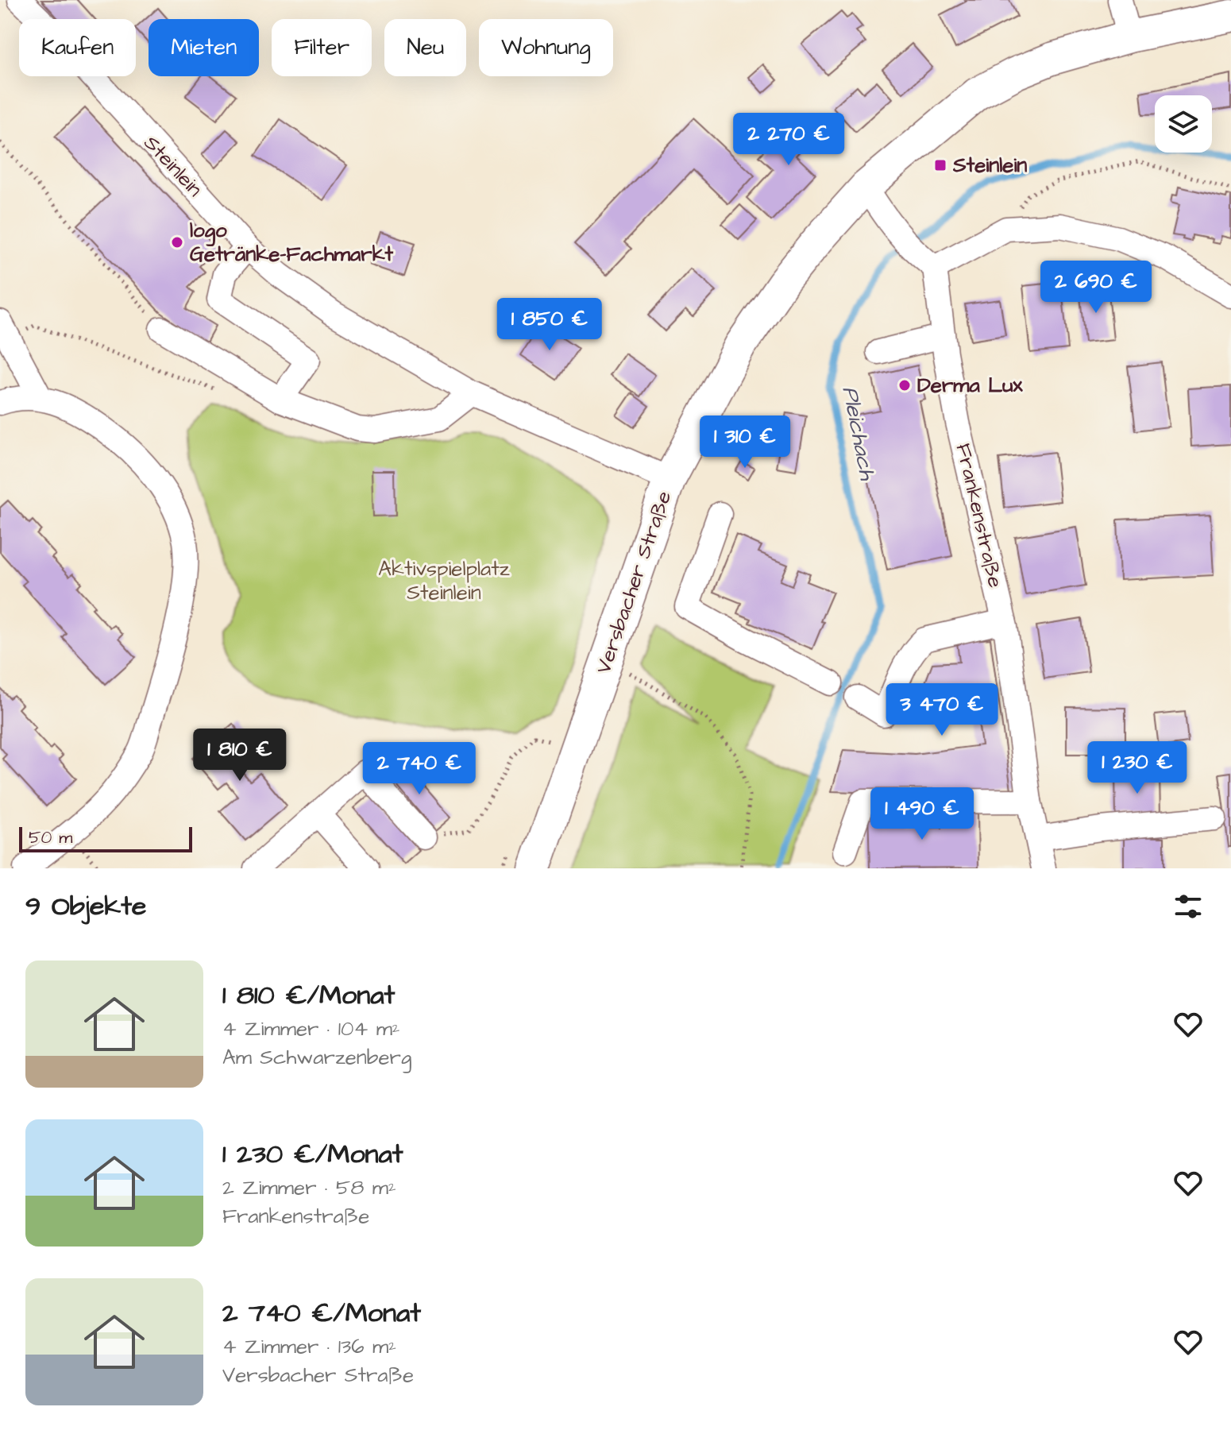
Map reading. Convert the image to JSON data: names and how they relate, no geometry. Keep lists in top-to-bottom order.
{
  "streets": {
    "main road": ["Versbacher Straße"],
    "street": ["Steinlein", "Frankenstraße"]
  },
  "crossings": [
    ["Steinlein", "Versbacher Straße"]
  ],
  "water": ["Pleichach"],
  "parks": ["Aktivspielplatz Steinlein"],
  "places": {
    "transit": ["Steinlein"],
    "other": ["logo Getränke-Fachmarkt", "Derma Lux"]
  },
  "scale_bar": "50 m",
  "page": {
    "chip": [
      "Kaufen",
      "Mieten",
      "Filter",
      "Neu",
      "Wohnung"
    ],
    "price": [
      "2 270 €",
      "2 690 €",
      "1 850 €",
      "1 310 €",
      "3 470 €",
      "1 810 €",
      "1 230 €",
      "2 740 €",
      "1 490 €"
    ],
    "scale": "50 m",
    "heading": "9 Objekte",
    "list": [
      {
        "name": "1 810 €/Monat",
        "note": "4 Zimmer · 104 m² · Am Schwarzenberg"
      },
      {
        "name": "1 230 €/Monat",
        "note": "2 Zimmer · 58 m² · Frankenstraße"
      },
      {
        "name": "2 740 €/Monat",
        "note": "4 Zimmer · 136 m² · Versbacher Straße"
      }
    ]
  }
}
